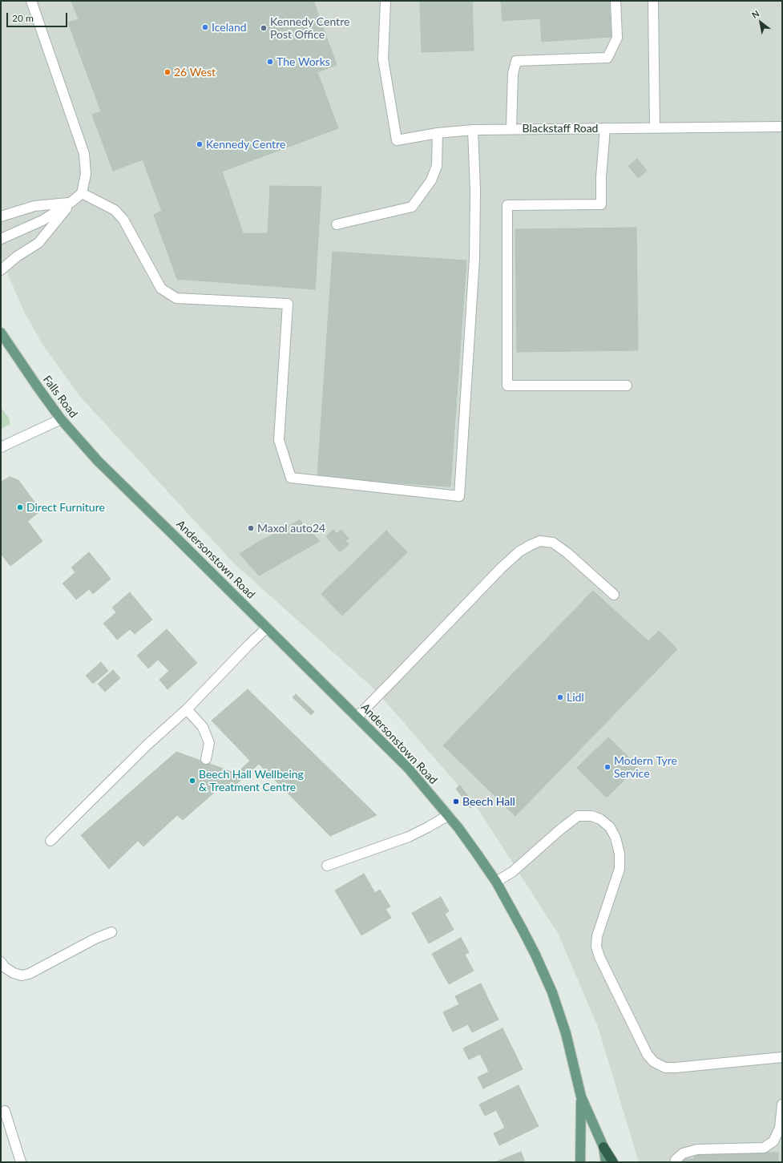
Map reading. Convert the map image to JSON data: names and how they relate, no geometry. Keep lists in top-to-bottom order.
{
  "streets": {
    "main road": ["Falls Road", "Andersonstown Road"],
    "street": ["Blackstaff Road"]
  },
  "crossings": [
    ["Falls Road", "Andersonstown Road"]
  ],
  "places": [
    "Iceland",
    "Kennedy Centre Post Office",
    "The Works",
    "26 West",
    "Kennedy Centre",
    "Direct Furniture",
    "Maxol auto24",
    "Lidl",
    "Modern Tyre Service",
    "Beech Hall Wellbeing & Treatment Centre",
    "Beech Hall"
  ],
  "scale_bar": "20 m",
  "north": "top left"
}
